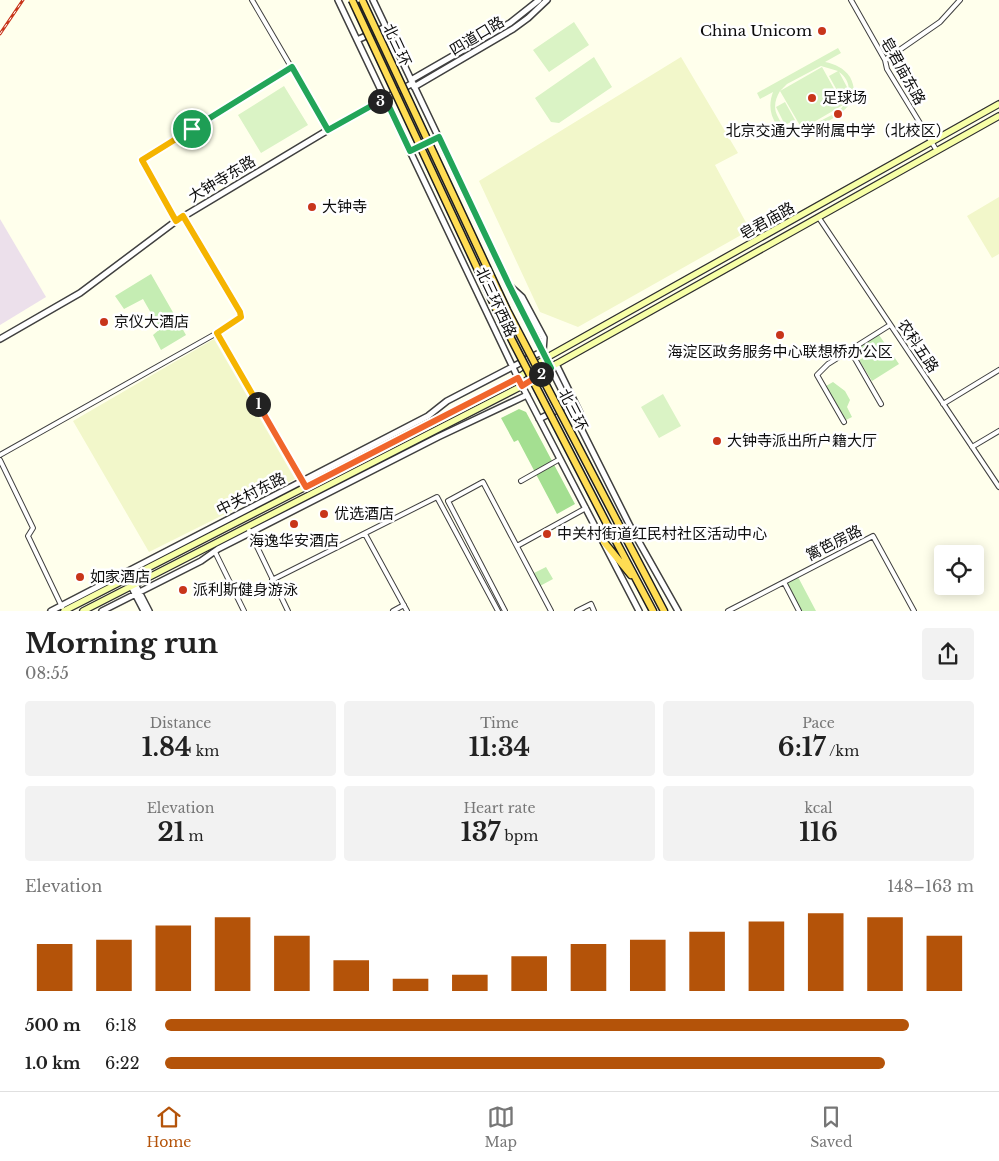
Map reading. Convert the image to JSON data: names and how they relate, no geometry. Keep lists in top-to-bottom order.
{
  "streets": {
    "highway": ["北三环"],
    "main road": ["皂君庙路", "中关村东路"],
    "street": [
      "四道口路",
      "皂君庙东路",
      "大钟寺东路",
      "北三环西路",
      "农科五路",
      "篱笆房路"
    ]
  },
  "crossings": [
    ["四道口路", "大钟寺东路"],
    ["四道口路", "北三环西路"],
    ["皂君庙东路", "皂君庙路"],
    ["大钟寺东路", "北三环西路"],
    ["皂君庙路", "北三环西路"],
    ["皂君庙路", "农科五路"],
    ["皂君庙路", "中关村东路"],
    ["北三环西路", "中关村东路"]
  ],
  "places": [
    "China Unicom",
    "足球场",
    "北京交通大学附属中学（北校区）",
    "大钟寺",
    "京仪大酒店",
    "海淀区政务服务中心联想桥办公区",
    "大钟寺派出所户籍大厅",
    "优选酒店",
    "海逸华安酒店",
    "中关村街道红民村社区活动中心",
    "如家酒店",
    "派利斯健身游泳"
  ],
  "page": {
    "pins": ["3", "2", "1"],
    "heading": ["Morning run", "08:55"],
    "stats": [
      ["Distance", "1.84 km"],
      ["Time", "11:34"],
      ["Pace", "6:17 /km"],
      ["Elevation", "21 m"],
      ["Heart rate", "137 bpm"],
      ["kcal", "116"]
    ],
    "chart": ["Elevation", "148–163 m"],
    "list": [
      {
        "name": "500 m",
        "note": "6:18"
      },
      {
        "name": "1.0 km",
        "note": "6:22"
      }
    ],
    "tabs": ["Home", "Map", "Saved"]
  }
}
